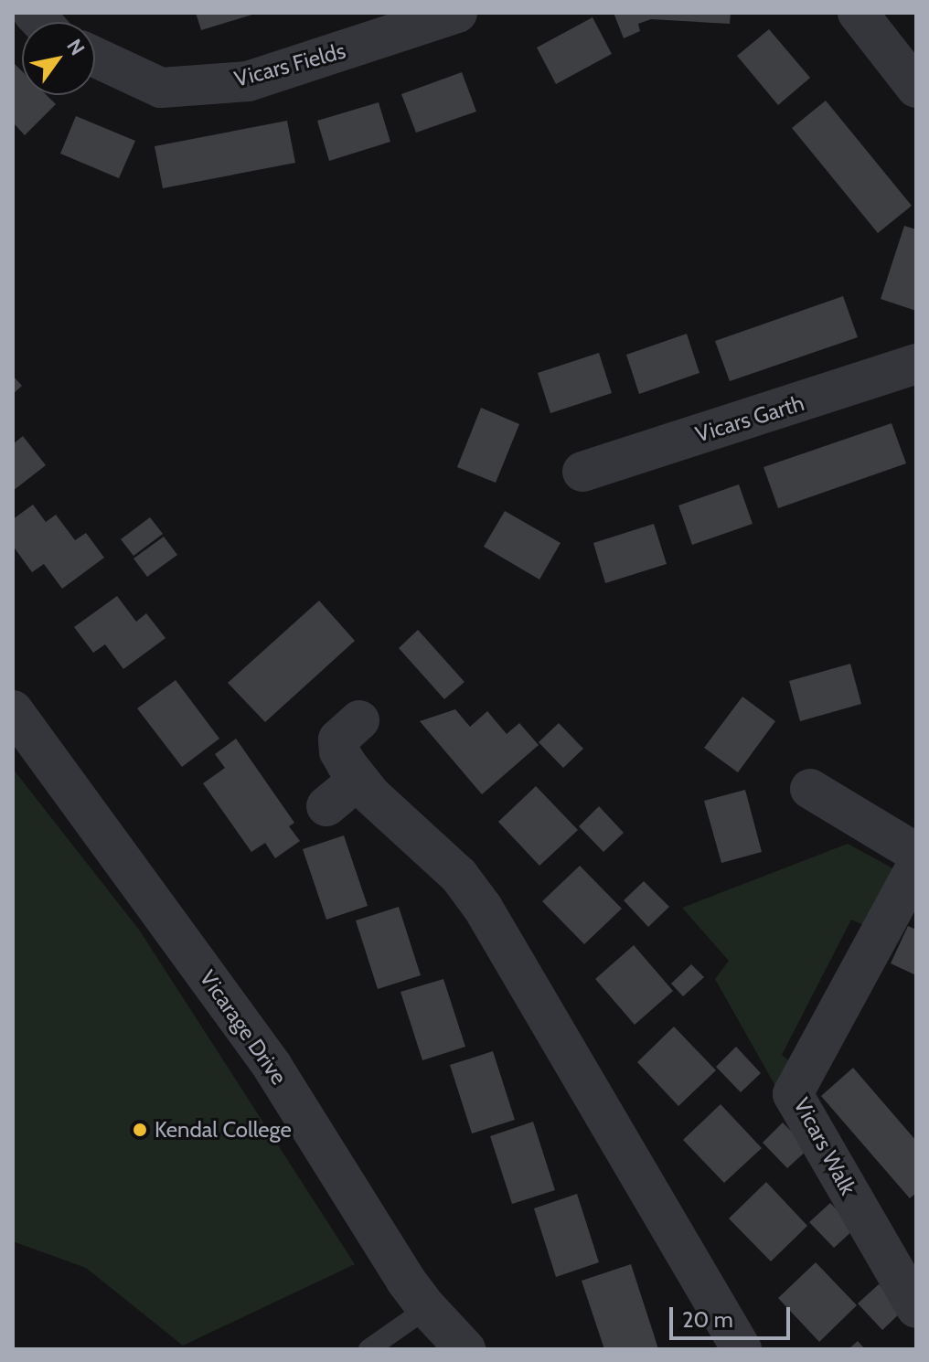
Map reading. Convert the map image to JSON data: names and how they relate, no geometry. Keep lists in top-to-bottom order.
{
  "streets": {
    "street": [
      "Vicars Fields",
      "Vicars Garth",
      "Vicarage Drive",
      "Vicars Walk"
    ]
  },
  "places": ["Kendal College"],
  "scale_bar": "20 m",
  "north": "top right"
}
